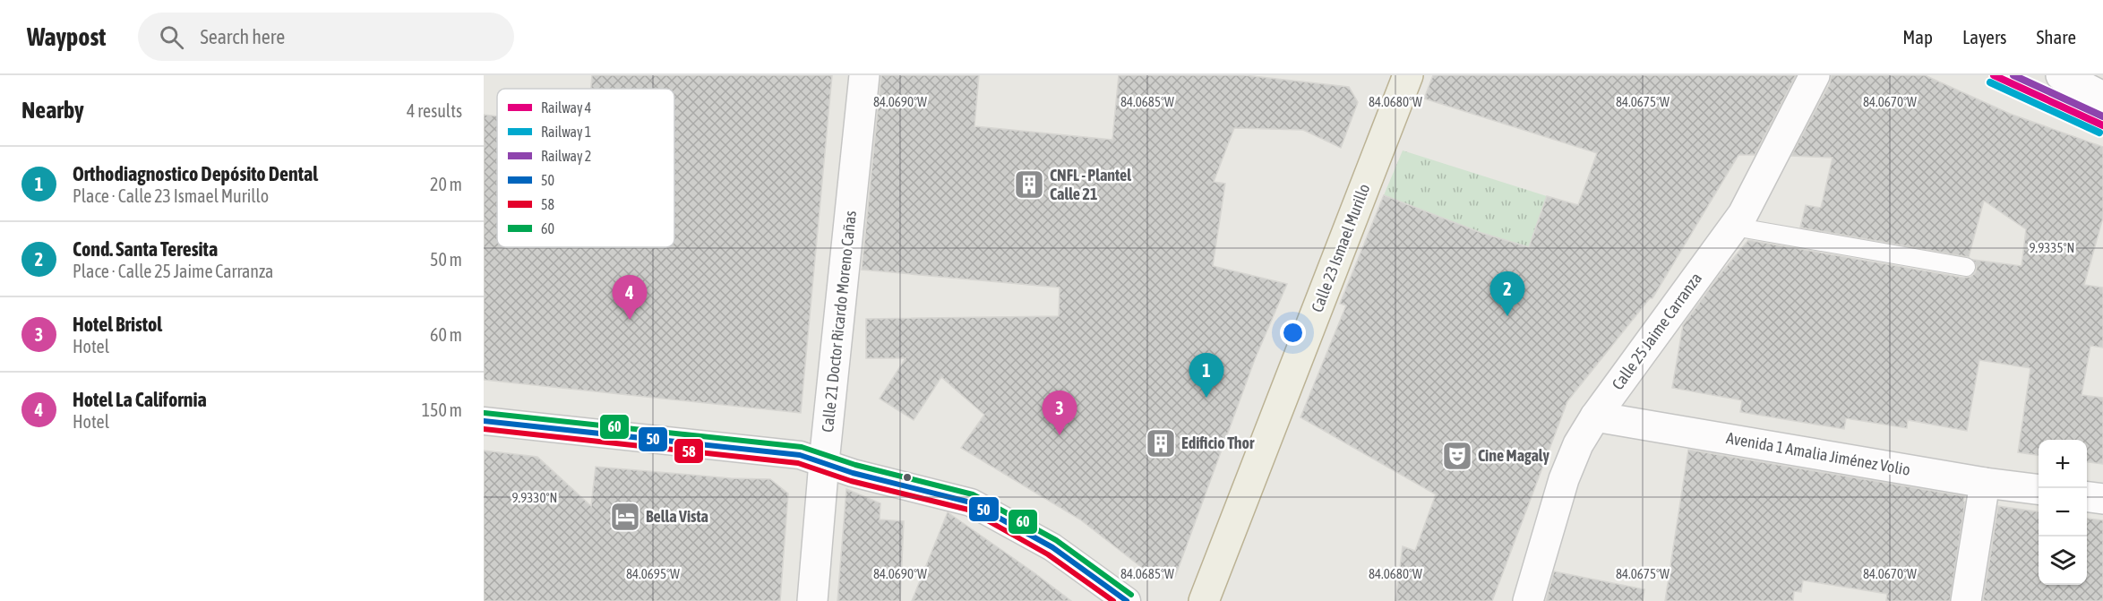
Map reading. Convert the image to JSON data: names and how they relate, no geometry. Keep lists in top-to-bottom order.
{
  "streets": {
    "highway": ["Calle 23 Ismael Murillo"],
    "street": ["Calle 21 Doctor Ricardo Moreno Cañas", "Calle 25 Jaime Carranza", "Avenida 1 Amalia Jiménez Volio"]
  },
  "crossings": [
    ["Calle 25 Jaime Carranza", "Avenida 1 Amalia Jiménez Volio"]
  ],
  "places": {
    "building": ["CNFL - Plantel Calle 21", "Edificio Thor"],
    "theatre": ["Cine Magaly"],
    "hotel": ["Bella Vista"]
  },
  "lines": [
    "rail line 4",
    "rail line 2",
    "rail line 1",
    "transit line 60",
    "transit line 50",
    "transit line 58"
  ],
  "legend": [
    "Railway 4",
    "Railway 1",
    "Railway 2",
    "50",
    "58",
    "60"
  ],
  "page": {
    "header": "Waypost",
    "search": "Search here",
    "nav": ["Map", "Layers", "Share"],
    "heading": ["Nearby", "4 results"],
    "list": [
      {
        "mark": "1",
        "name": "Orthodiagnostico Depósito Dental",
        "note": "Place · Calle 23 Ismael Murillo",
        "value": "20 m"
      },
      {
        "mark": "2",
        "name": "Cond. Santa Teresita",
        "note": "Place · Calle 25 Jaime Carranza",
        "value": "50 m"
      },
      {
        "mark": "3",
        "name": "Hotel Bristol",
        "note": "Hotel",
        "value": "60 m"
      },
      {
        "mark": "4",
        "name": "Hotel La California",
        "note": "Hotel",
        "value": "150 m"
      }
    ],
    "pins": [
      "2",
      "4",
      "1",
      "3"
    ],
    "map_buttons": ["+", "−"]
  },
  "coordinates": [
    "84.0690°W",
    "84.0685°W",
    "84.0680°W",
    "84.0675°W",
    "84.0670°W",
    "9.9335°N",
    "9.9330°N",
    "84.0695°W"
  ]
}
